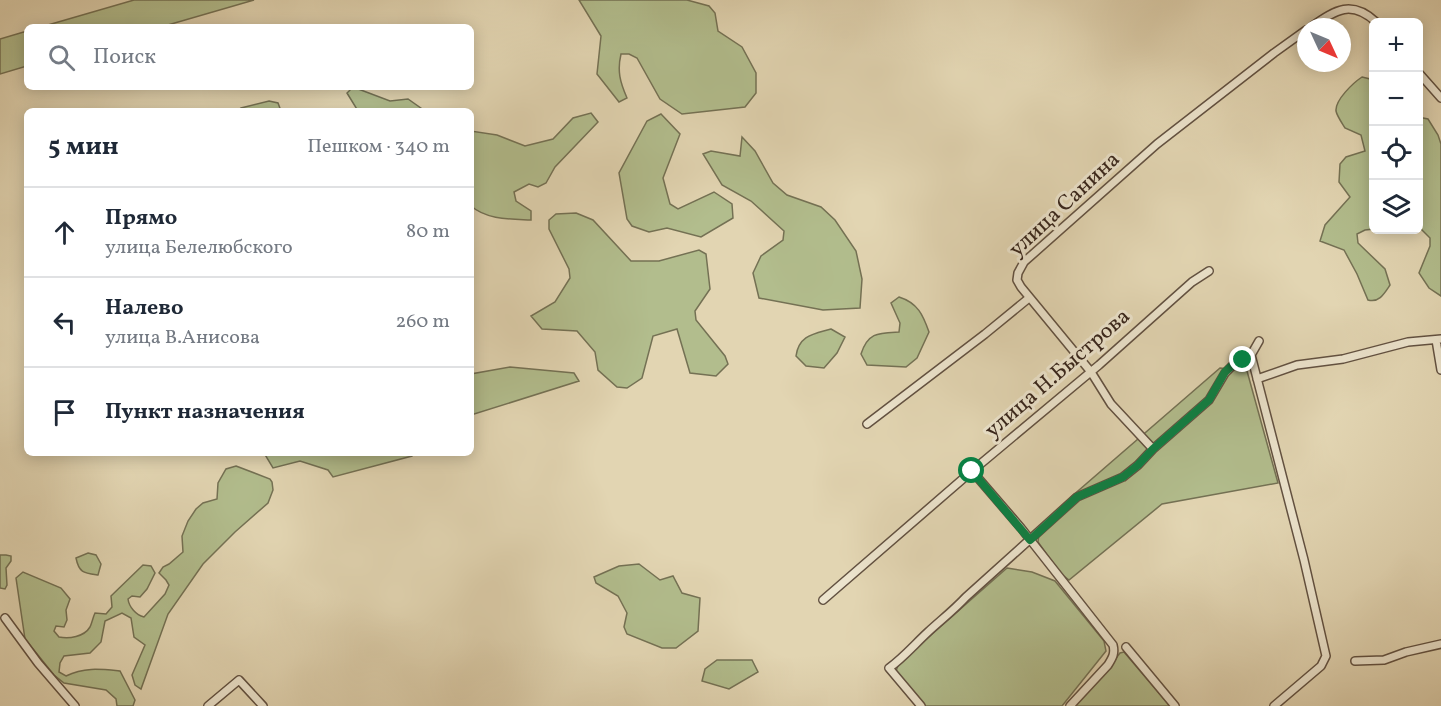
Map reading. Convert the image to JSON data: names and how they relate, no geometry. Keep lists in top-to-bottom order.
{
  "streets": {
    "street": ["улица Санина", "улица Н.Быстрова"]
  },
  "north": "bottom right",
  "page": {
    "map_buttons": ["+", "−"],
    "search": "Поиск",
    "heading": ["5 мин", "Пешком · 340 m"],
    "list": [
      ["Прямо", "улица Белелюбского", "80 m"],
      ["Налево", "улица В.Анисова", "260 m"],
      "Пункт назначения"
    ]
  }
}
